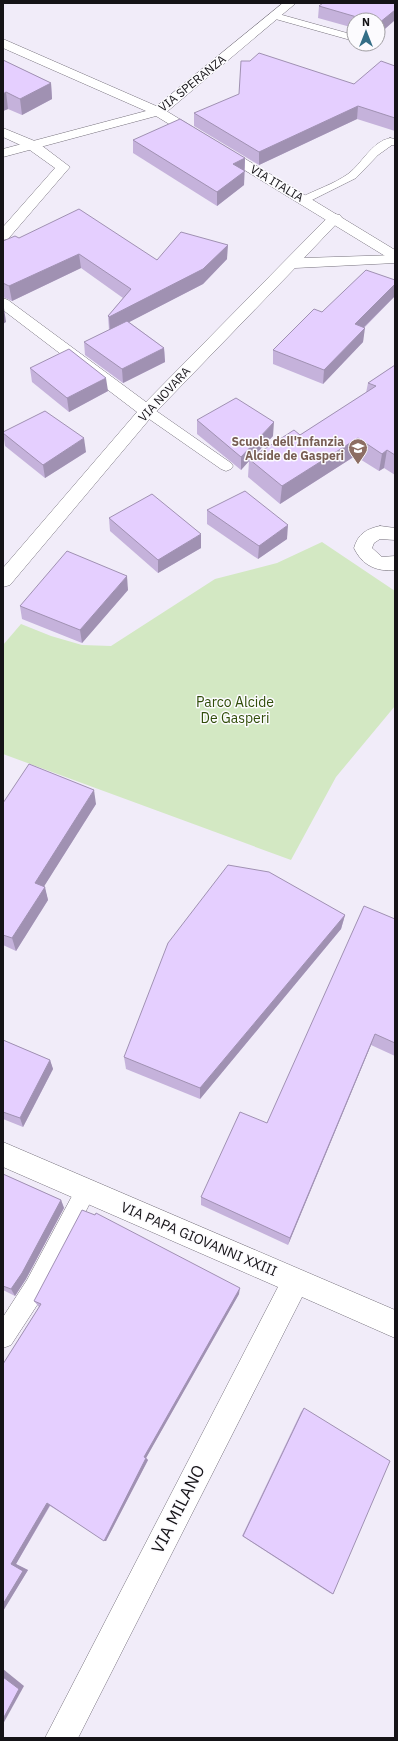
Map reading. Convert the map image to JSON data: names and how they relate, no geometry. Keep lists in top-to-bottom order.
{
  "streets": {
    "street": [
      "VIA SPERANZA",
      "VIA ITALIA",
      "VIA NOVARA",
      "VIA PAPA GIOVANNI XXIII",
      "VIA MILANO"
    ]
  },
  "crossings": [
    ["VIA SPERANZA", "VIA ITALIA"],
    ["VIA ITALIA", "VIA NOVARA"],
    ["VIA PAPA GIOVANNI XXIII", "VIA MILANO"]
  ],
  "parks": ["Parco Alcide De Gasperi"],
  "places": {
    "school or university": ["Scuola dell'Infanzia Alcide de Gasperi"]
  },
  "north": "top"
}
